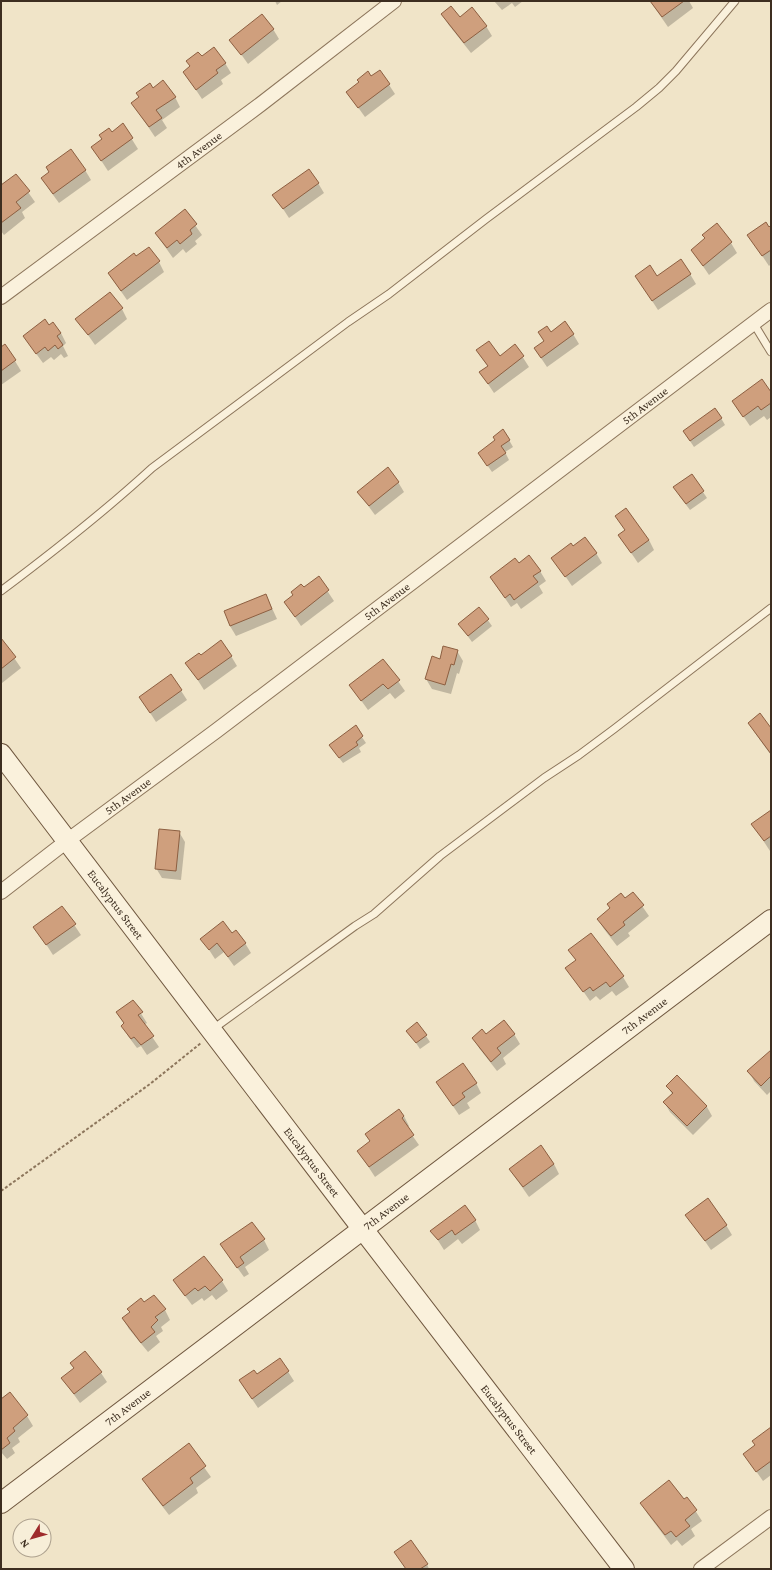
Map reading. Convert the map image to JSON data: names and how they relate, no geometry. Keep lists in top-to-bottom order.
{
  "streets": {
    "main road": ["Eucalyptus Street", "7th Avenue"],
    "street": ["4th Avenue", "5th Avenue"]
  },
  "crossings": [
    ["5th Avenue", "Eucalyptus Street"],
    ["Eucalyptus Street", "7th Avenue"]
  ],
  "north": "bottom left"
}
